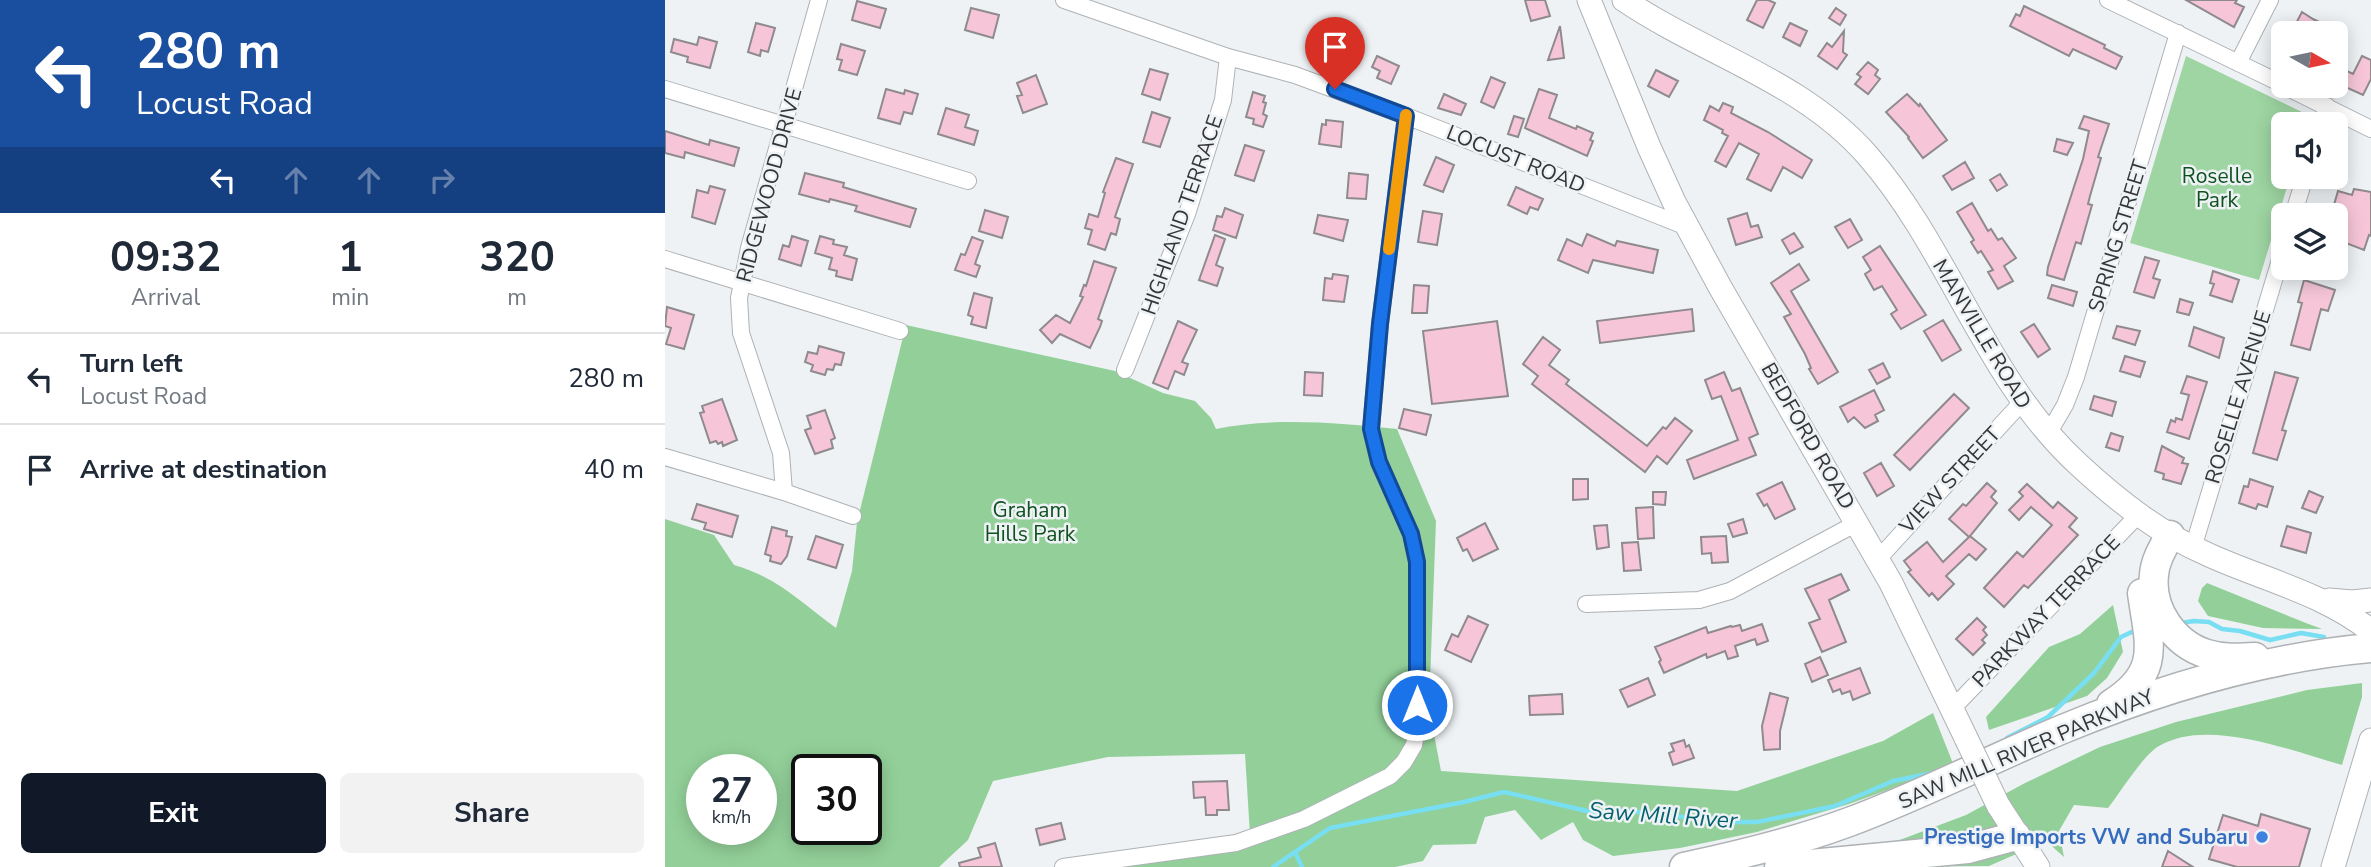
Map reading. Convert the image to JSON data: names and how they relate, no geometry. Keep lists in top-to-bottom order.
{
  "streets": {
    "highway": ["SAW MILL RIVER PARKWAY"],
    "main road": ["MANVILLE ROAD", "BEDFORD ROAD"],
    "street": [
      "LOCUST ROAD",
      "RIDGEWOOD DRIVE",
      "HIGHLAND TERRACE",
      "SPRING STREET",
      "ROSELLE AVENUE",
      "VIEW STREET",
      "PARKWAY TERRACE"
    ]
  },
  "crossings": [
    ["LOCUST ROAD", "HIGHLAND TERRACE"],
    ["LOCUST ROAD", "BEDFORD ROAD"],
    ["SPRING STREET", "MANVILLE ROAD"],
    ["MANVILLE ROAD", "ROSELLE AVENUE"],
    ["MANVILLE ROAD", "VIEW STREET"],
    ["MANVILLE ROAD", "PARKWAY TERRACE"],
    ["ROSELLE AVENUE", "PARKWAY TERRACE"],
    ["BEDFORD ROAD", "VIEW STREET"],
    ["BEDFORD ROAD", "PARKWAY TERRACE"]
  ],
  "water": ["Saw Mill River"],
  "parks": ["Roselle Park", "Graham Hills Park"],
  "places": ["Prestige Imports VW and Subaru"],
  "north": "right",
  "page": {
    "turn": ["280 m", "Locust Road"],
    "eta": [
      "09:32",
      "Arrival",
      "1",
      "min",
      "320",
      "m"
    ],
    "list": [
      {
        "name": "Turn left",
        "note": "Locust Road",
        "value": "280 m"
      },
      {
        "name": "Arrive at destination",
        "value": "40 m"
      }
    ],
    "speed": "27 km/h",
    "limit": "30",
    "buttons": ["Exit", "Share"]
  }
}
